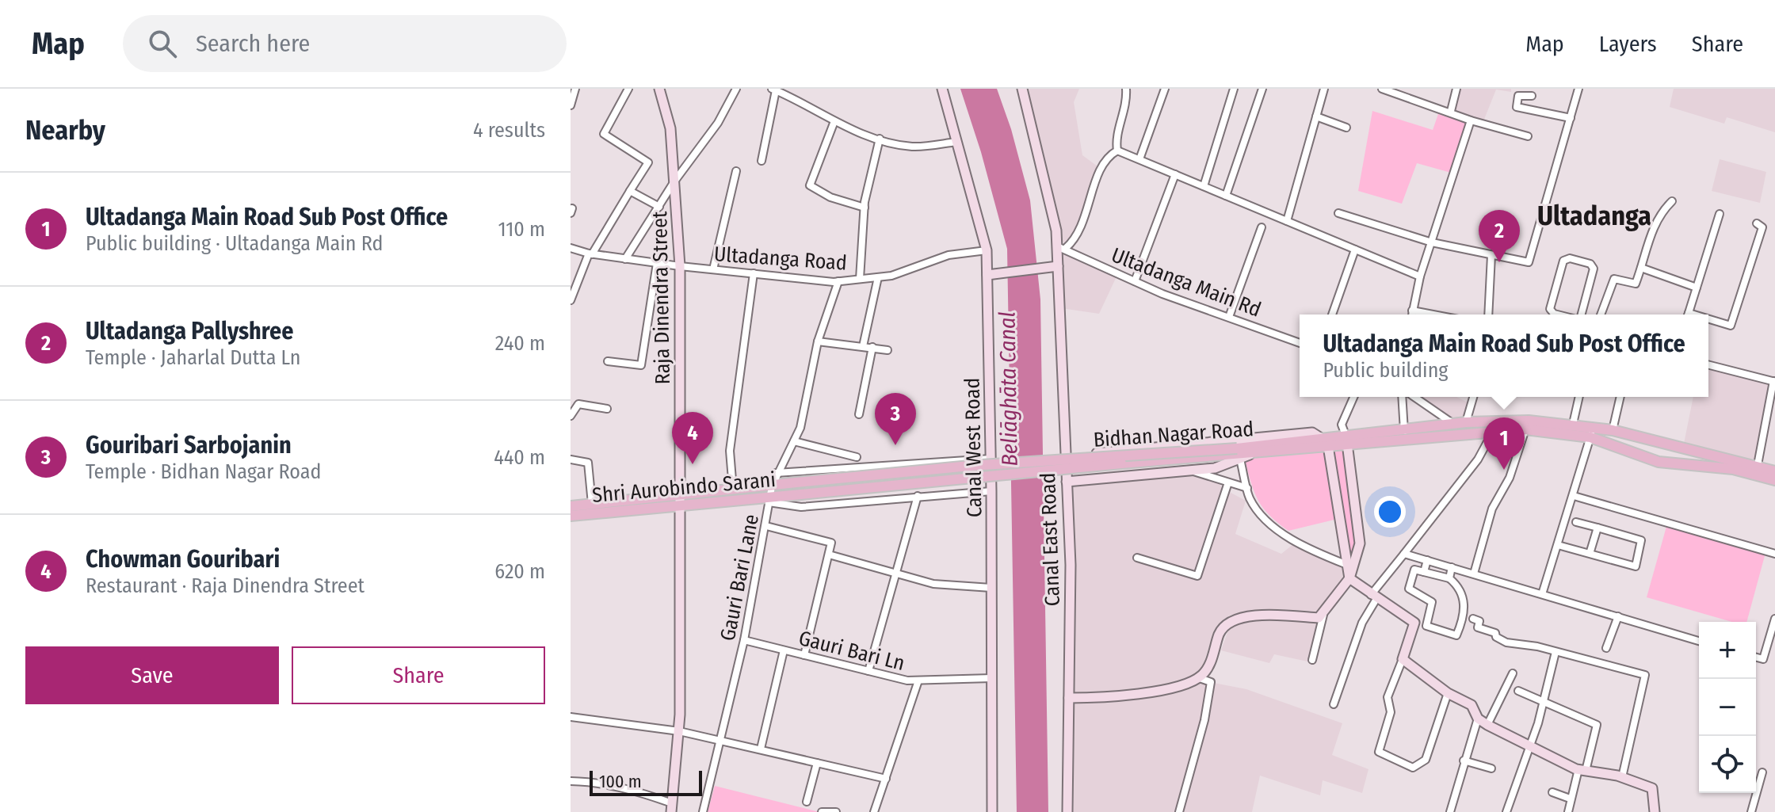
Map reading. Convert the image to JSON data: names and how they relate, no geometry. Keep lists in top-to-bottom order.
{
  "streets": {
    "main road": [
      "Raja Dinendra Street",
      "Bidhan Nagar Road",
      "Canal West Road",
      "Shri Aurobindo Sarani",
      "Canal East Road"
    ],
    "street": [
      "Ultadanga Road",
      "Ultadanga Main Rd",
      "Gauri Bari Lane",
      "Gauri Bari Ln"
    ]
  },
  "crossings": [
    ["Ultadanga Road", "Raja Dinendra Street"],
    ["Ultadanga Road", "Canal West Road"],
    ["Ultadanga Road", "Gauri Bari Lane"],
    ["Ultadanga Main Rd", "Canal East Road"],
    ["Raja Dinendra Street", "Bidhan Nagar Road"],
    ["Raja Dinendra Street", "Shri Aurobindo Sarani"],
    ["Bidhan Nagar Road", "Shri Aurobindo Sarani"],
    ["Bidhan Nagar Road", "Gauri Bari Lane"],
    ["Canal West Road", "Gauri Bari Ln"],
    ["Shri Aurobindo Sarani", "Gauri Bari Lane"],
    ["Gauri Bari Lane", "Gauri Bari Ln"]
  ],
  "districts": ["Ultadanga"],
  "water": ["Beliāghāta Canal"],
  "scale_bar": "100 m",
  "page": {
    "header": "Map",
    "search": "Search here",
    "nav": ["Map", "Layers", "Share"],
    "heading": ["Nearby", "4 results"],
    "list": [
      {
        "mark": "1",
        "name": "Ultadanga Main Road Sub Post Office",
        "note": "Public building · Ultadanga Main Rd",
        "value": "110 m"
      },
      {
        "mark": "2",
        "name": "Ultadanga Pallyshree",
        "note": "Temple · Jaharlal Dutta Ln",
        "value": "240 m"
      },
      {
        "mark": "3",
        "name": "Gouribari Sarbojanin",
        "note": "Temple · Bidhan Nagar Road",
        "value": "440 m"
      },
      {
        "mark": "4",
        "name": "Chowman Gouribari",
        "note": "Restaurant · Raja Dinendra Street",
        "value": "620 m"
      }
    ],
    "pins": [
      "2",
      "3",
      "4",
      "1"
    ],
    "popup": ["Ultadanga Main Road Sub Post Office", "Public building"],
    "map_buttons": ["+", "−"],
    "buttons": ["Save", "Share"],
    "scale": "100 m"
  }
}
